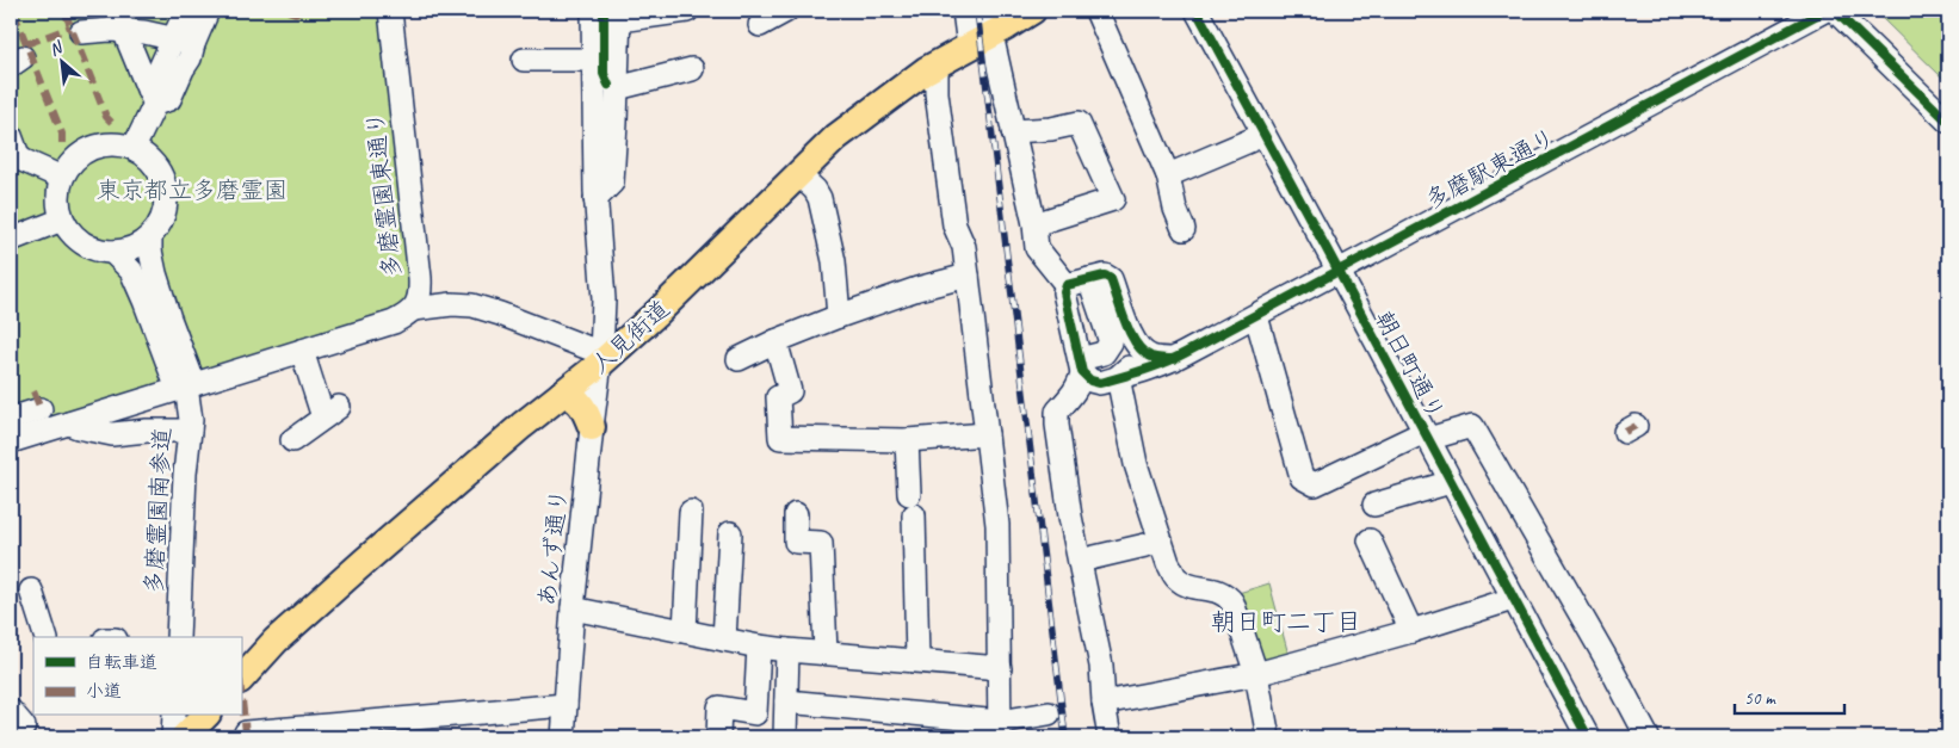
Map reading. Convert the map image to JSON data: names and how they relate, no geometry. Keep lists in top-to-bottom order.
{
  "streets": {
    "main road": ["人見街道"],
    "street": [
      "多磨駅東通り",
      "多磨霊園東通り",
      "朝日町通り",
      "多磨霊園南参道",
      "あんず通り"
    ]
  },
  "crossings": [
    ["多磨駅東通り", "朝日町通り"],
    ["多磨霊園東通り", "多磨霊園南参道"],
    ["人見街道", "あんず通り"]
  ],
  "districts": ["朝日町二丁目"],
  "parks": ["東京都立多磨霊園"],
  "legend": ["自転車道", "小道"],
  "scale_bar": "50 m",
  "north": "top left"
}
